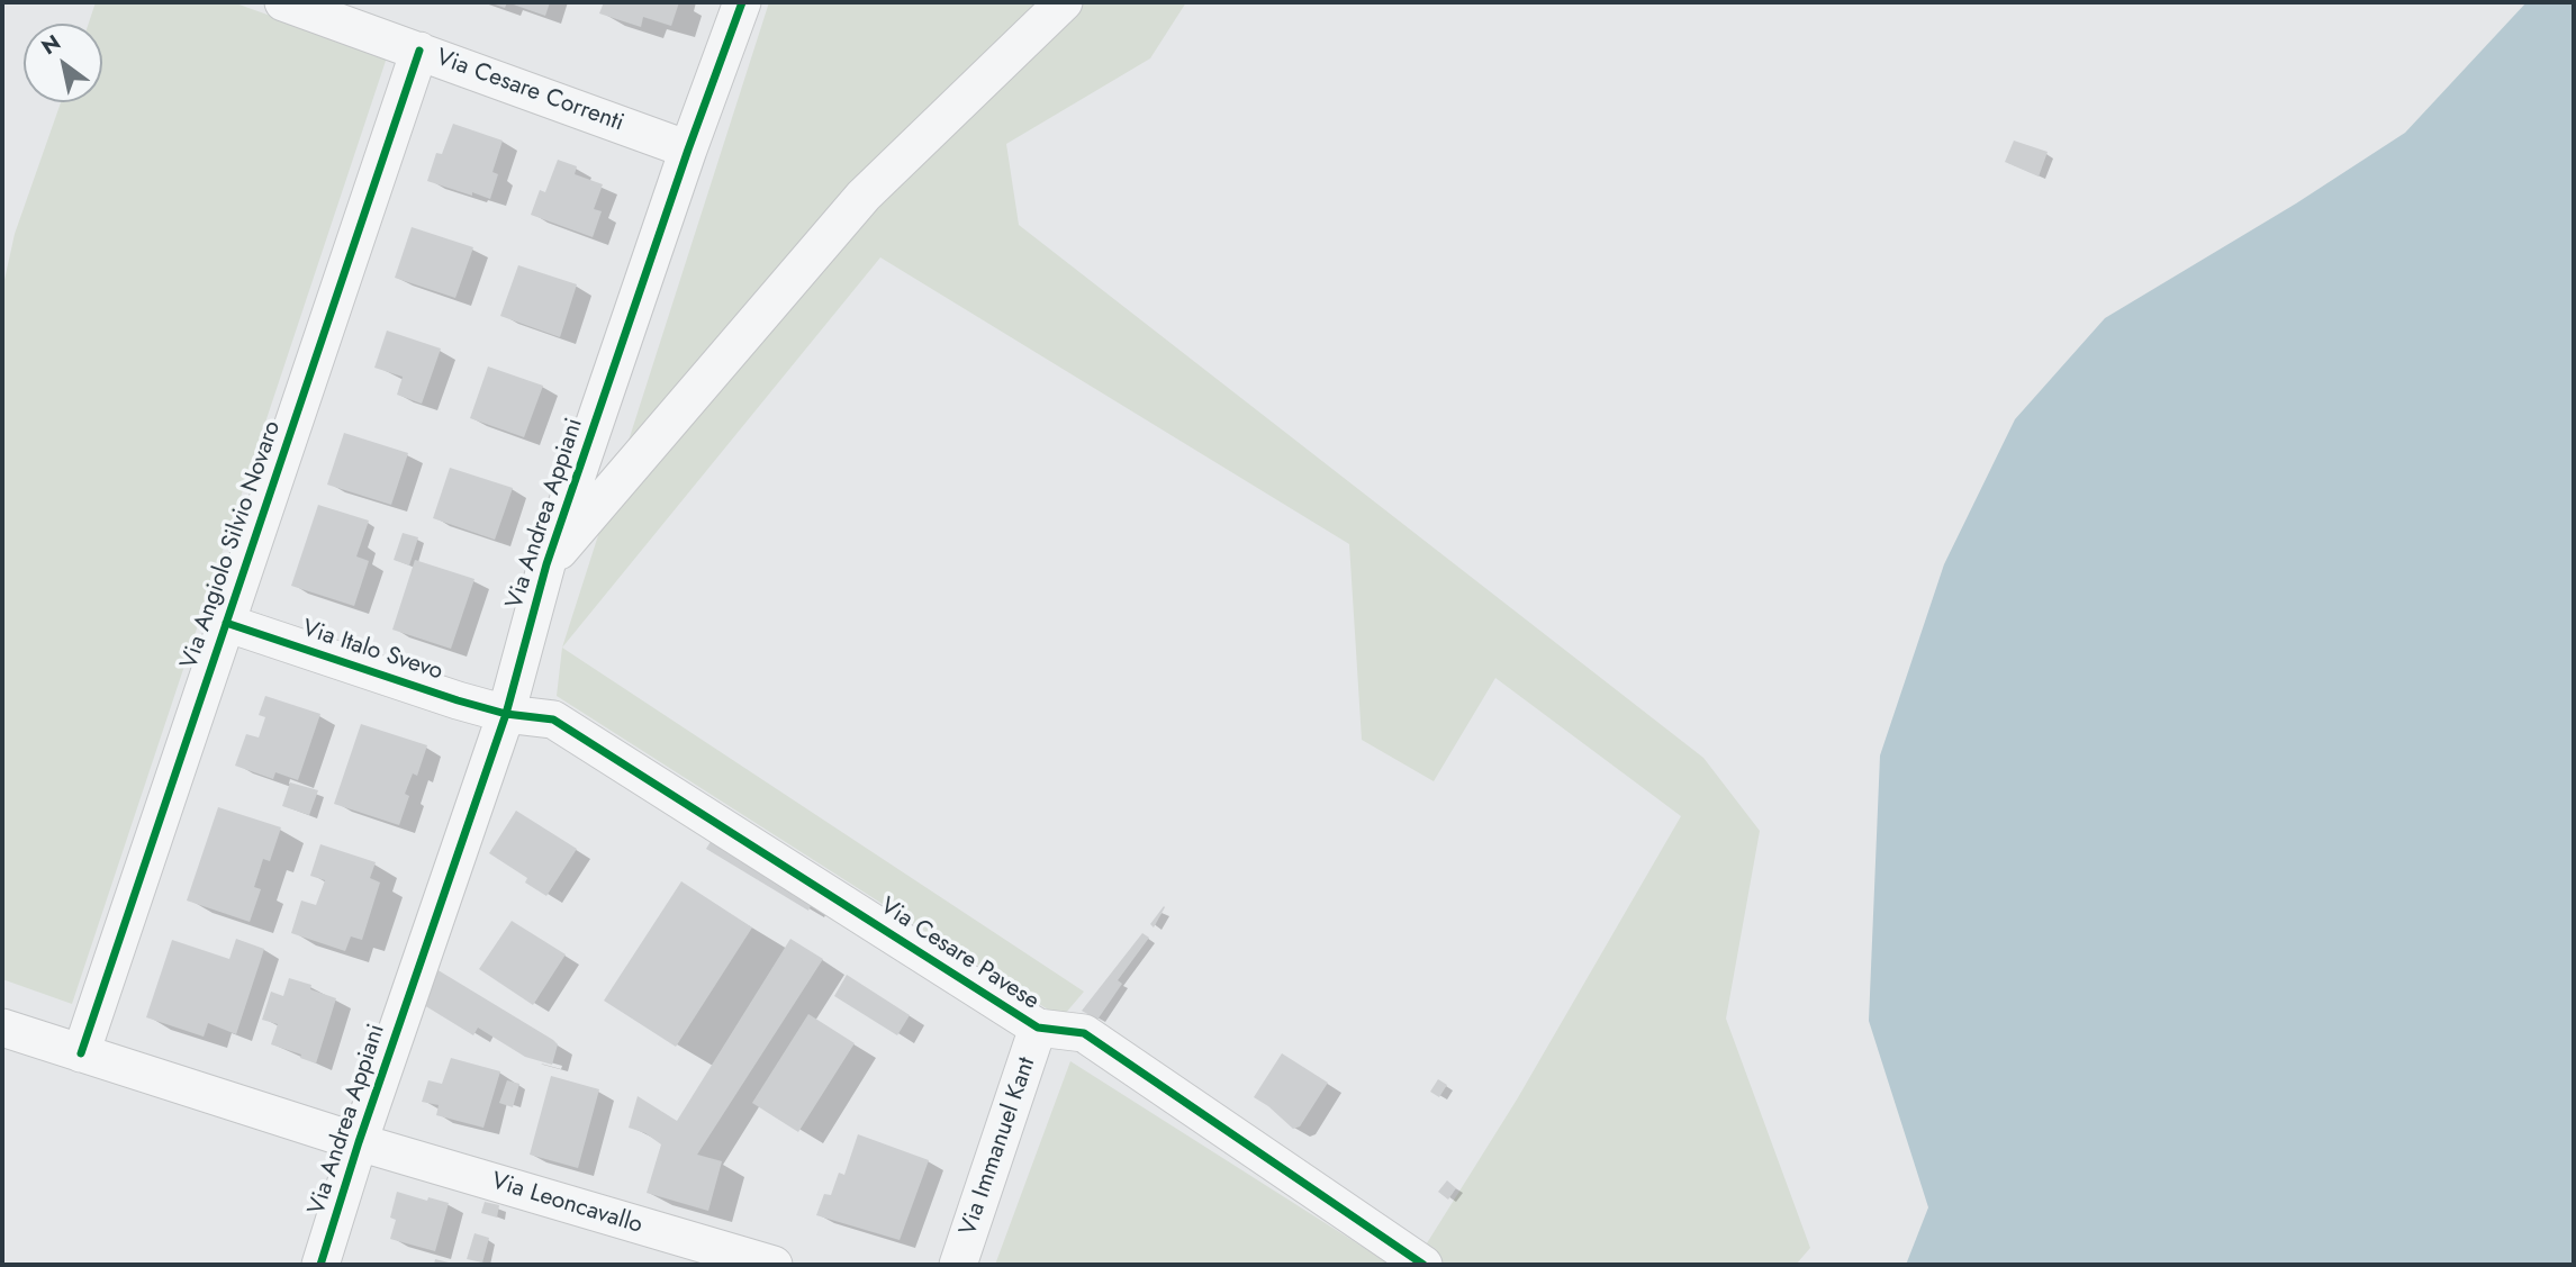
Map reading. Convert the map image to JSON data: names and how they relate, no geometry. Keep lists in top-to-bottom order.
{
  "streets": {
    "street": [
      "Via Cesare Correnti",
      "Via Andrea Appiani",
      "Via Angiolo Silvio Novaro",
      "Via Italo Svevo",
      "Via Cesare Pavese",
      "Via Immanuel Kant",
      "Via Leoncavallo"
    ]
  },
  "crossings": [
    ["Via Cesare Correnti", "Via Andrea Appiani"],
    ["Via Cesare Correnti", "Via Angiolo Silvio Novaro"],
    ["Via Andrea Appiani", "Via Italo Svevo"],
    ["Via Andrea Appiani", "Via Cesare Pavese"],
    ["Via Andrea Appiani", "Via Leoncavallo"],
    ["Via Angiolo Silvio Novaro", "Via Italo Svevo"],
    ["Via Angiolo Silvio Novaro", "Via Leoncavallo"],
    ["Via Italo Svevo", "Via Cesare Pavese"],
    ["Via Cesare Pavese", "Via Immanuel Kant"]
  ],
  "north": "top left"
}
